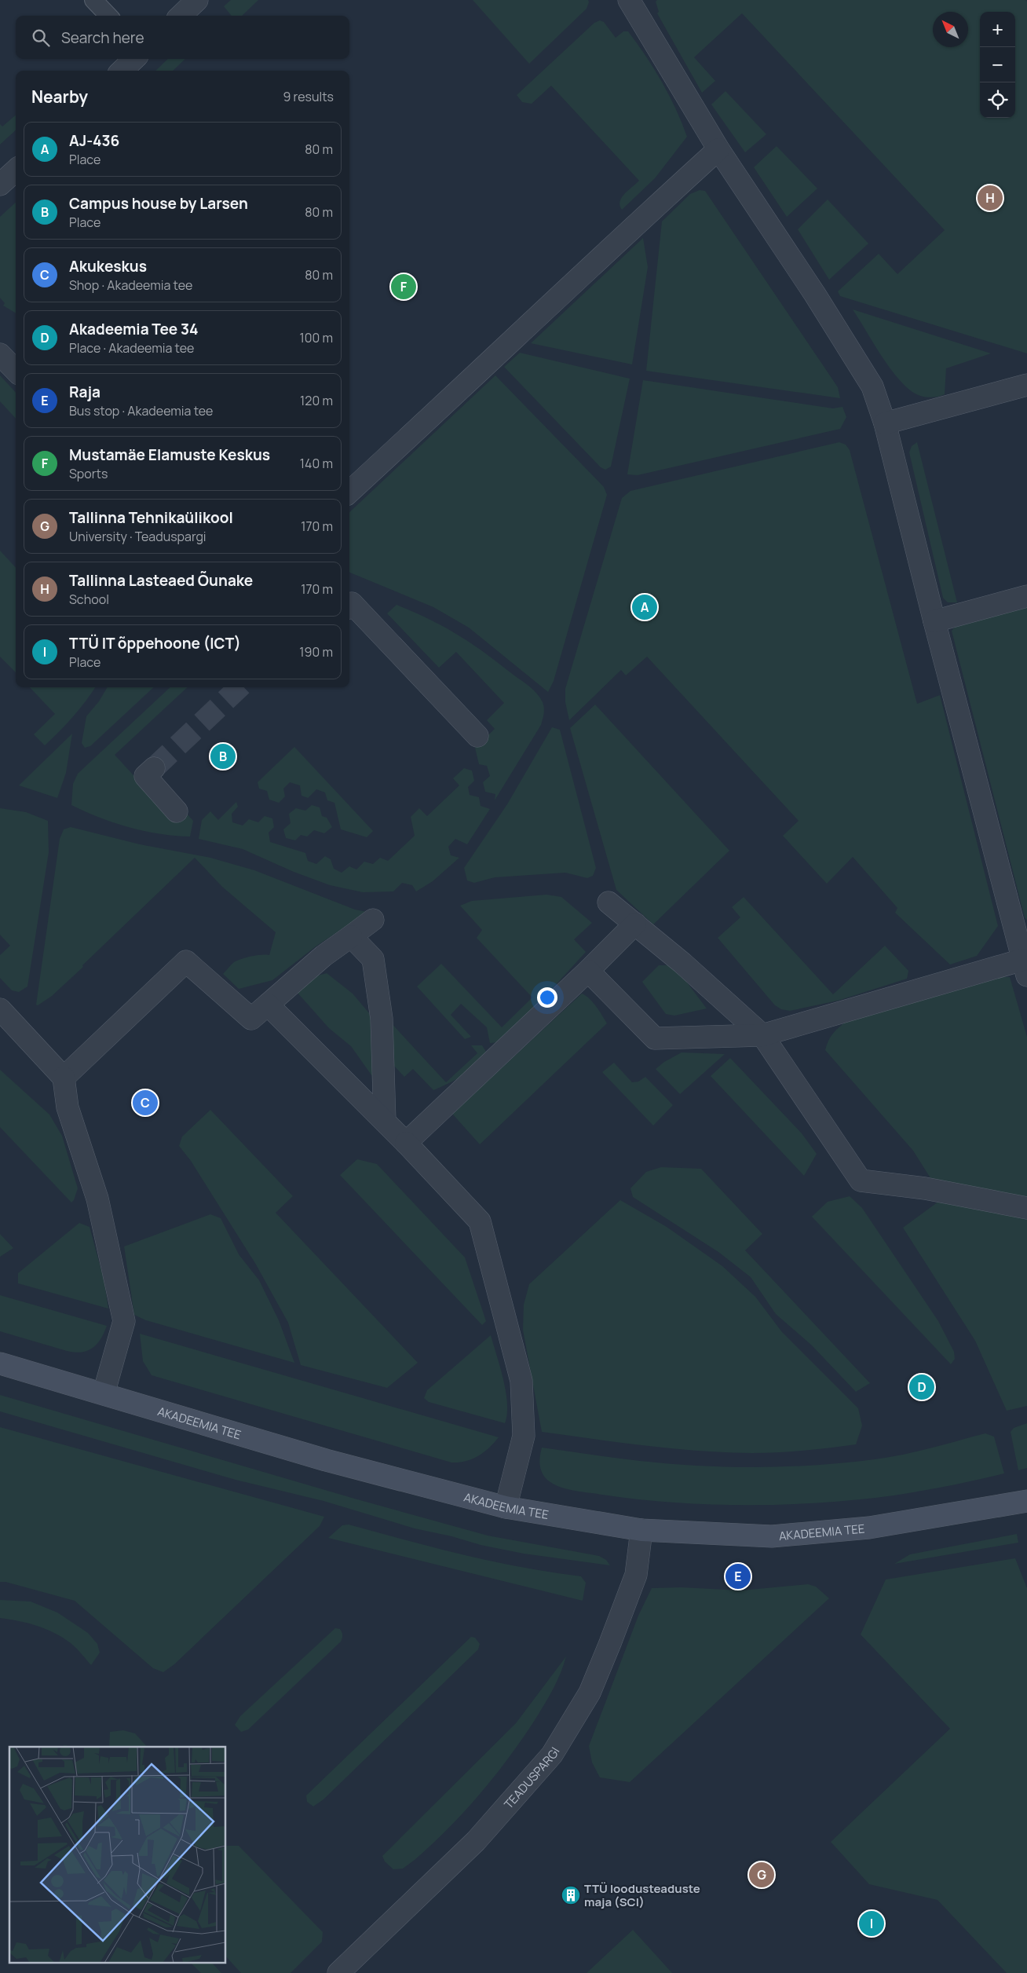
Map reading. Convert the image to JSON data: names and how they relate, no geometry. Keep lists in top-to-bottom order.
{
  "streets": {
    "main road": ["AKADEEMIA TEE"],
    "street": ["TEADUSPARGI"]
  },
  "crossings": [
    ["AKADEEMIA TEE", "TEADUSPARGI"]
  ],
  "places": {
    "building": ["TTÜ loodusteaduste maja (SCI)"]
  },
  "north": "top left",
  "page": {
    "map_buttons": ["+", "−"],
    "search": "Search here",
    "heading": ["Nearby", "9 results"],
    "list": [
      {
        "mark": "A",
        "name": "AJ-436",
        "note": "Place",
        "value": "80 m"
      },
      {
        "mark": "B",
        "name": "Campus house by Larsen",
        "note": "Place",
        "value": "80 m"
      },
      {
        "mark": "C",
        "name": "Akukeskus",
        "note": "Shop · Akadeemia tee",
        "value": "80 m"
      },
      {
        "mark": "D",
        "name": "Akadeemia Tee 34",
        "note": "Place · Akadeemia tee",
        "value": "100 m"
      },
      {
        "mark": "E",
        "name": "Raja",
        "note": "Bus stop · Akadeemia tee",
        "value": "120 m"
      },
      {
        "mark": "F",
        "name": "Mustamäe Elamuste Keskus",
        "note": "Sports",
        "value": "140 m"
      },
      {
        "mark": "G",
        "name": "Tallinna Tehnikaülikool",
        "note": "University · Teaduspargi",
        "value": "170 m"
      },
      {
        "mark": "H",
        "name": "Tallinna Lasteaed Õunake",
        "note": "School",
        "value": "170 m"
      },
      {
        "mark": "I",
        "name": "TTÜ IT õppehoone (ICT)",
        "note": "Place",
        "value": "190 m"
      }
    ],
    "pins": [
      "H",
      "F",
      "A",
      "B",
      "C",
      "D",
      "E",
      "G",
      "I"
    ]
  }
}
